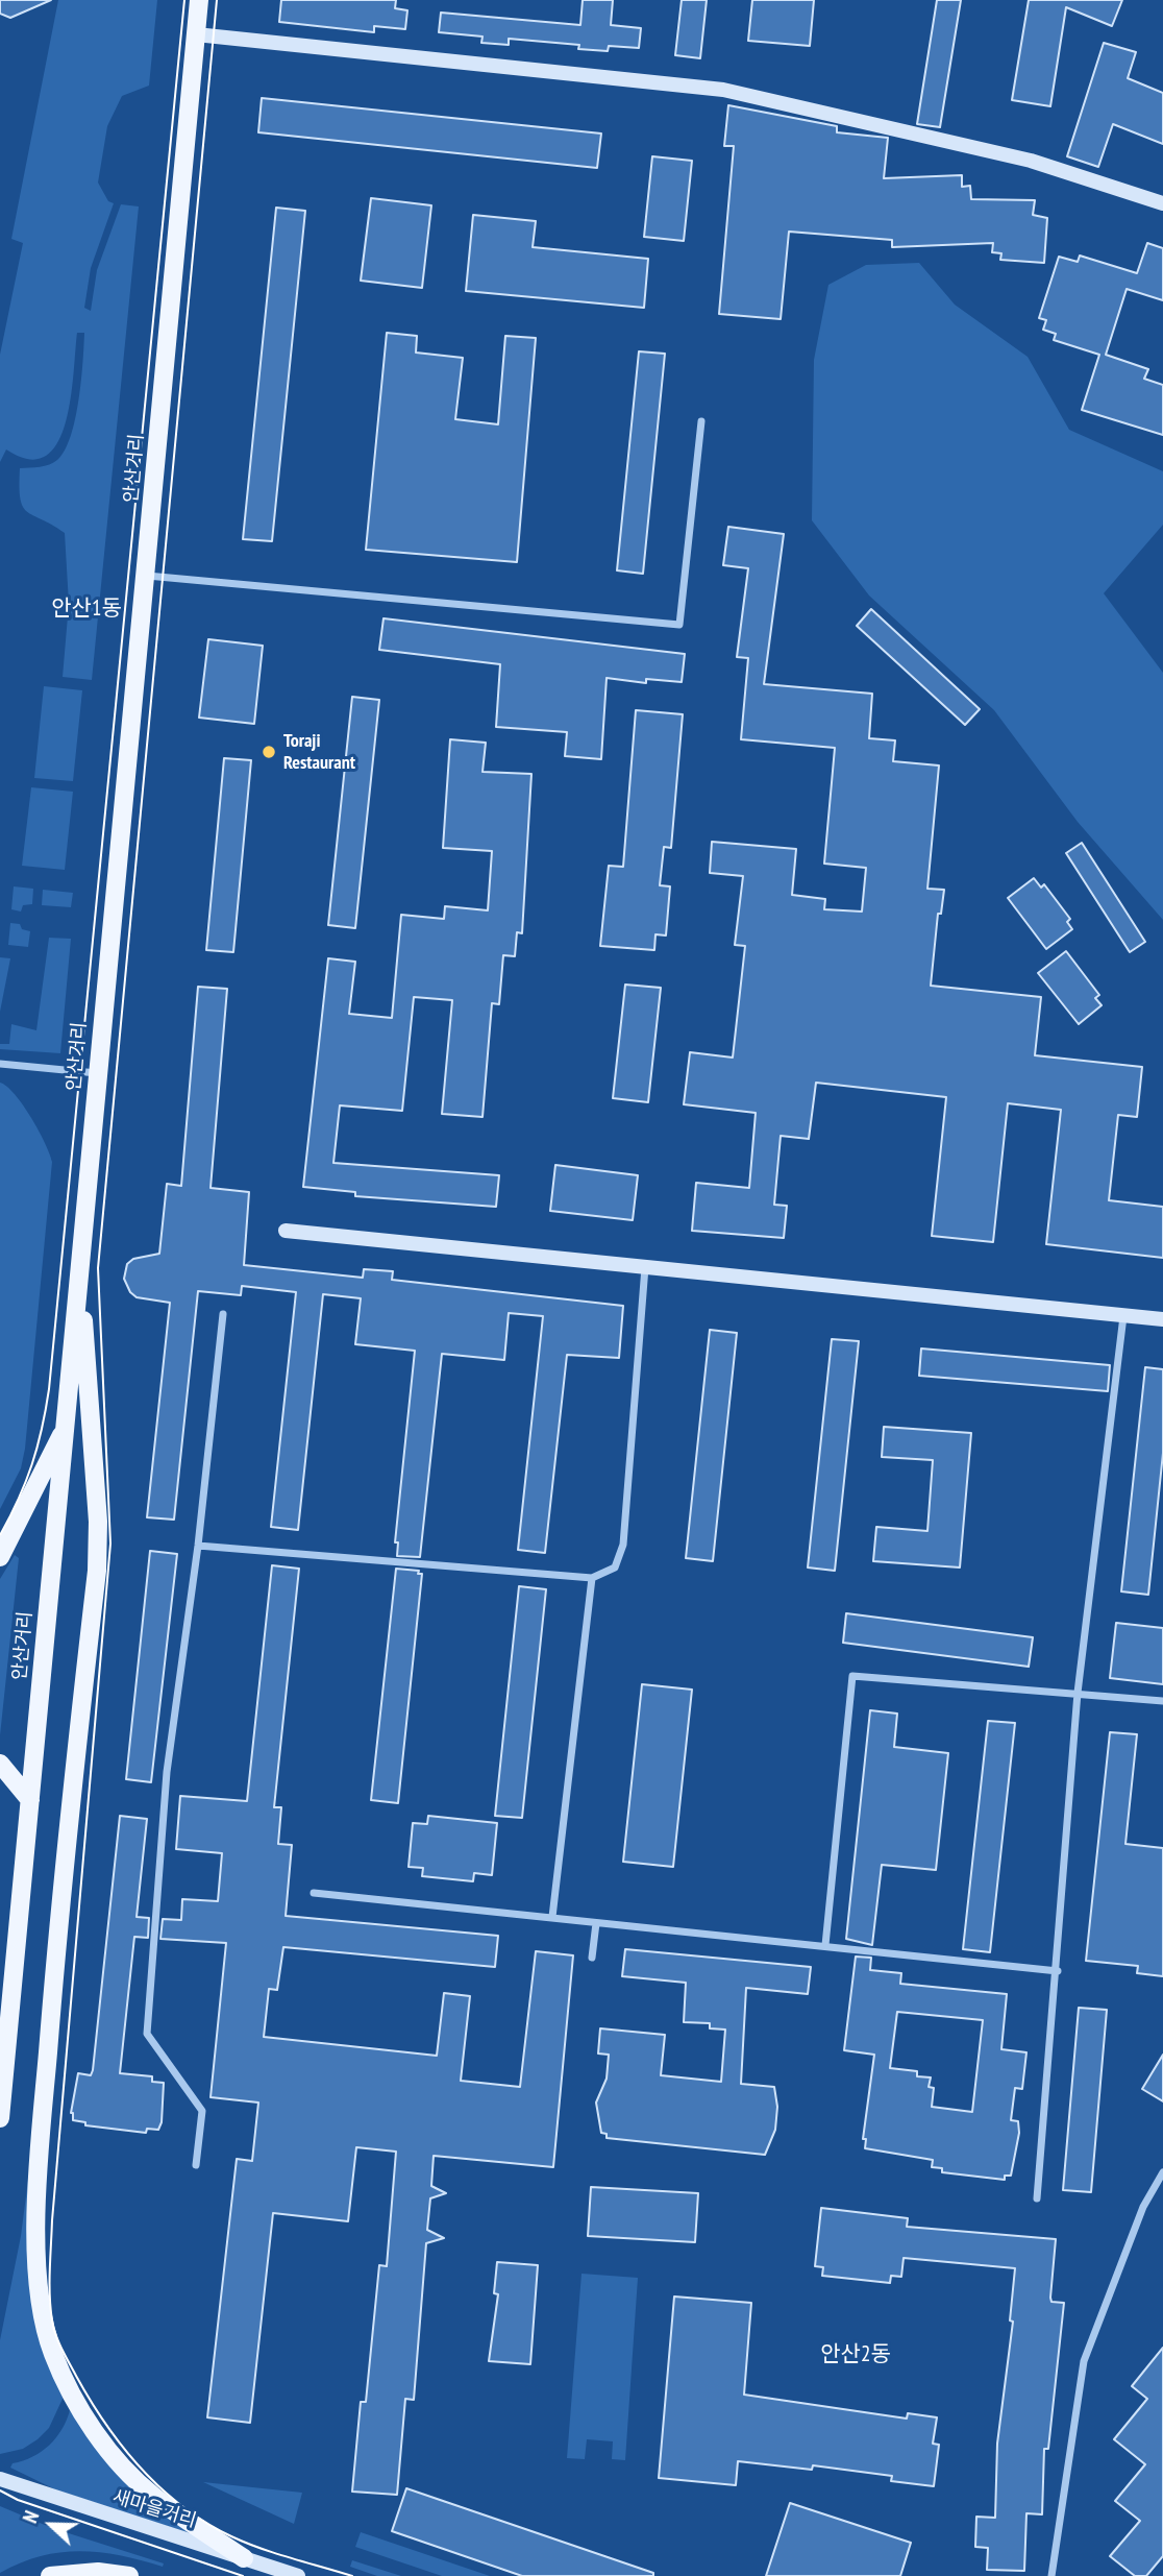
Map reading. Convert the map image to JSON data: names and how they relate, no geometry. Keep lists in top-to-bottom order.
{
  "streets": {
    "main road": ["안산거리"],
    "street": ["새마을거리"]
  },
  "districts": ["안산1동", "안산2동"],
  "places": ["Toraji Restaurant"],
  "north": "left"
}
